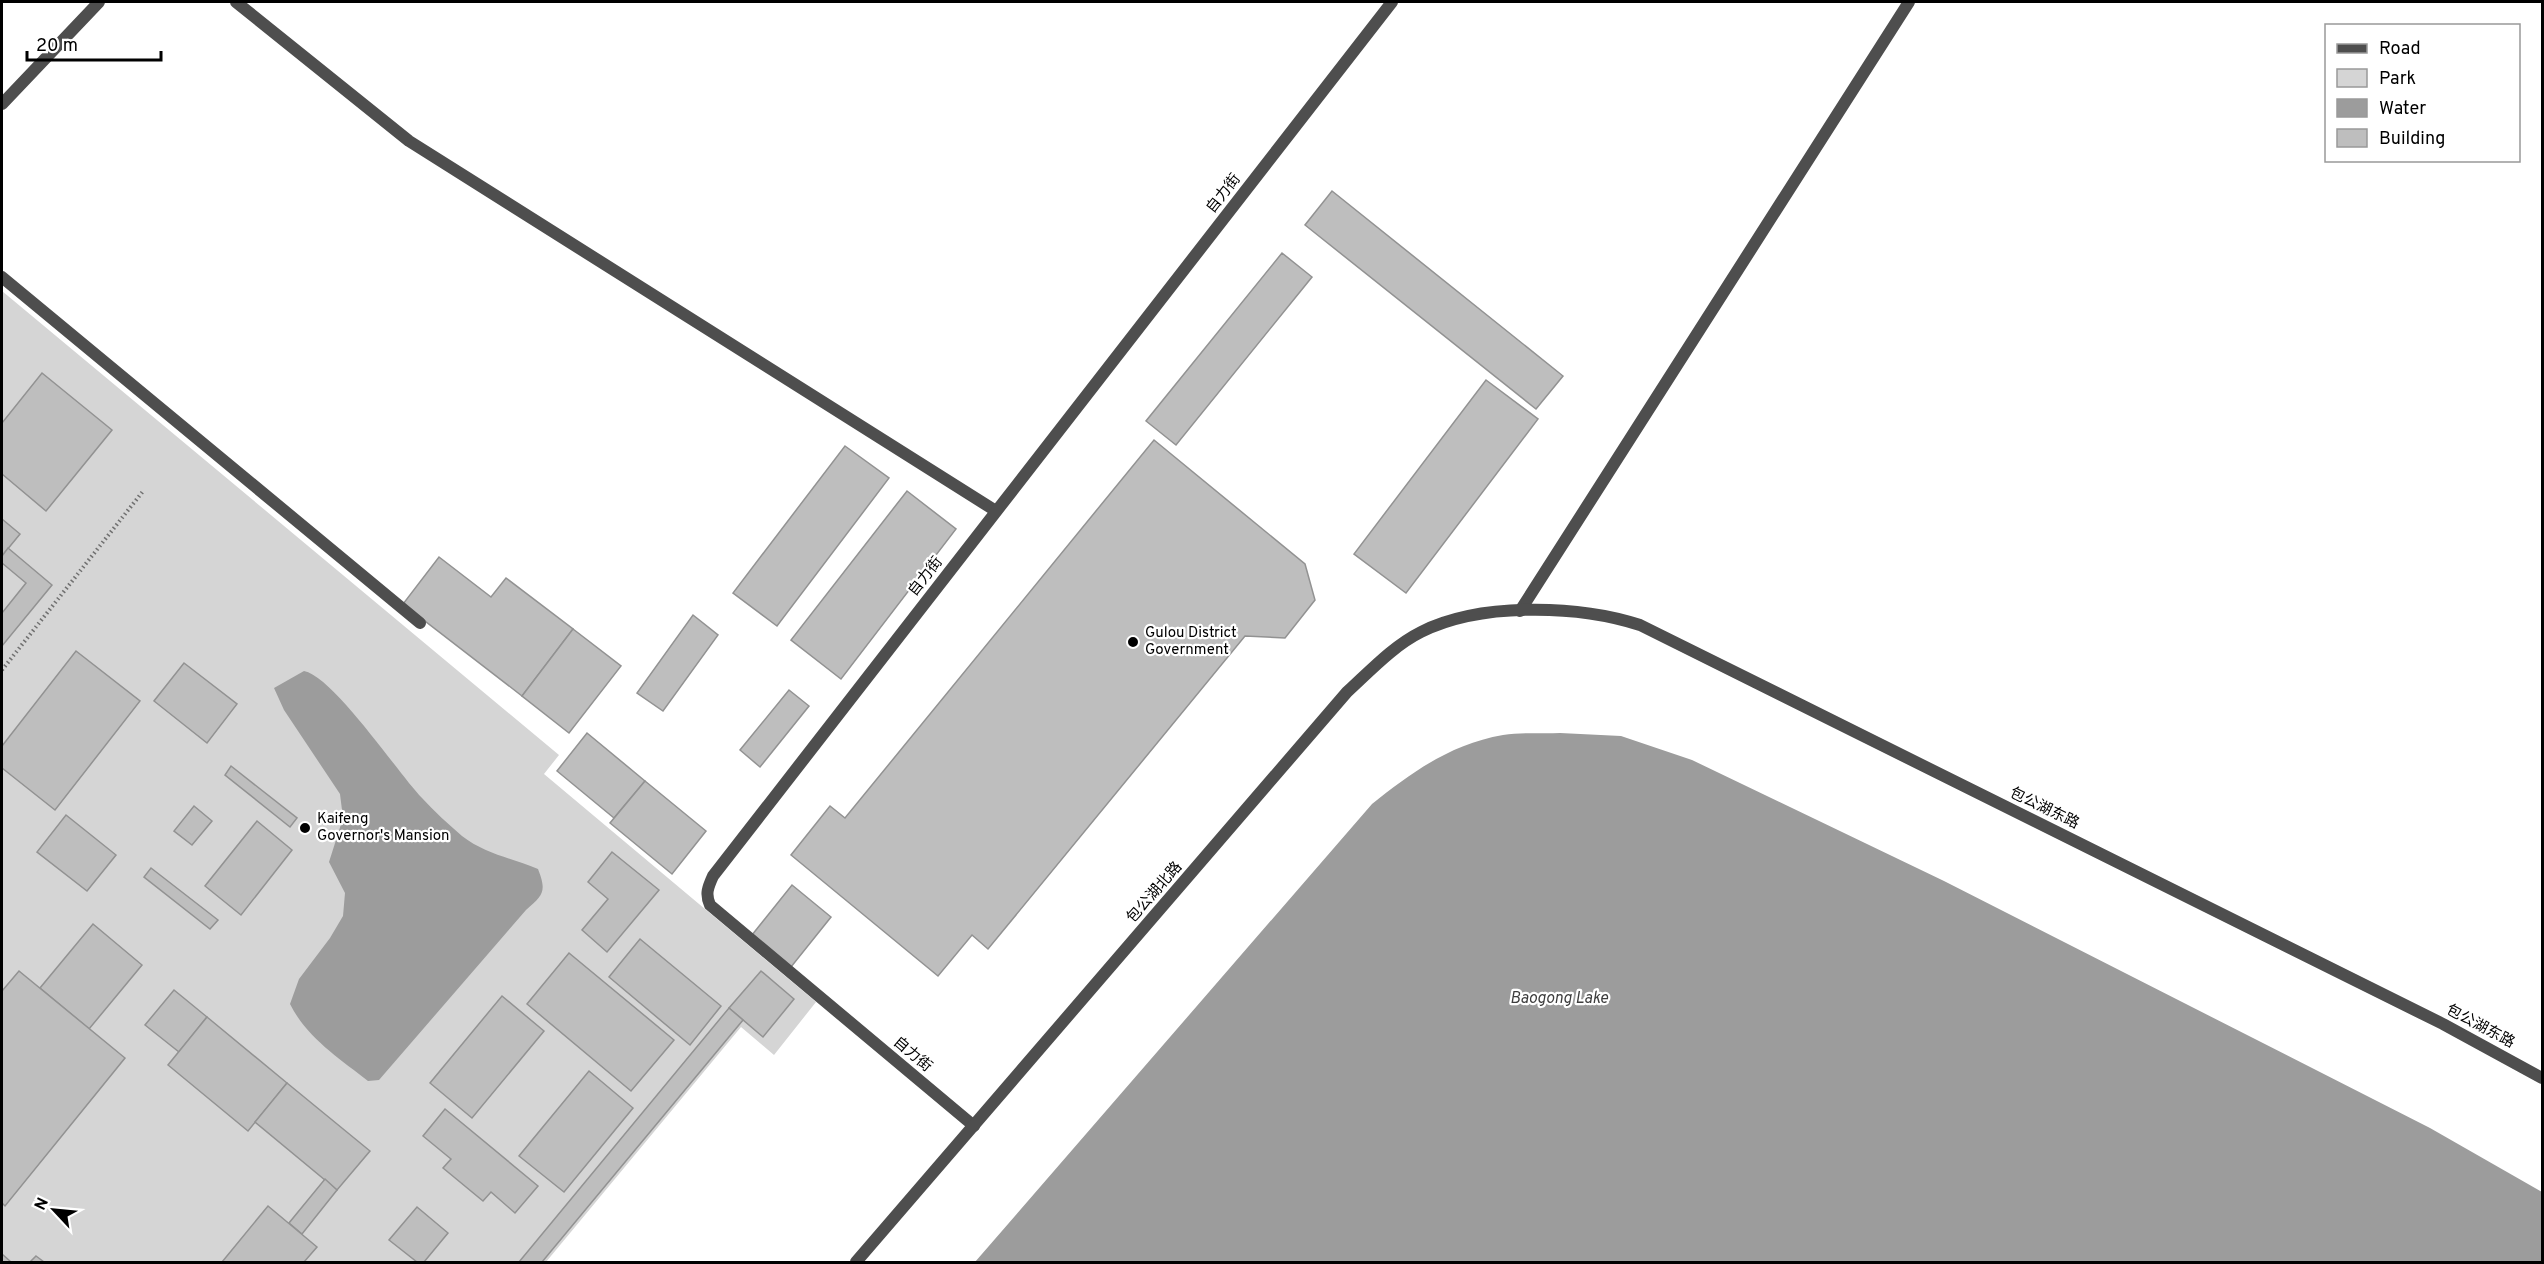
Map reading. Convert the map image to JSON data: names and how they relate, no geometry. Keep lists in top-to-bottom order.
{
  "streets": {
    "street": ["自力街", "包公湖东路", "包公湖北路"]
  },
  "crossings": [
    ["自力街", "包公湖北路"],
    ["包公湖东路", "包公湖北路"]
  ],
  "water": ["Baogong Lake"],
  "places": ["Gulou District Government", "Kaifeng Governor's Mansion"],
  "legend": [
    "Road",
    "Park",
    "Water",
    "Building"
  ],
  "scale_bar": "20 m",
  "north": "top left"
}
